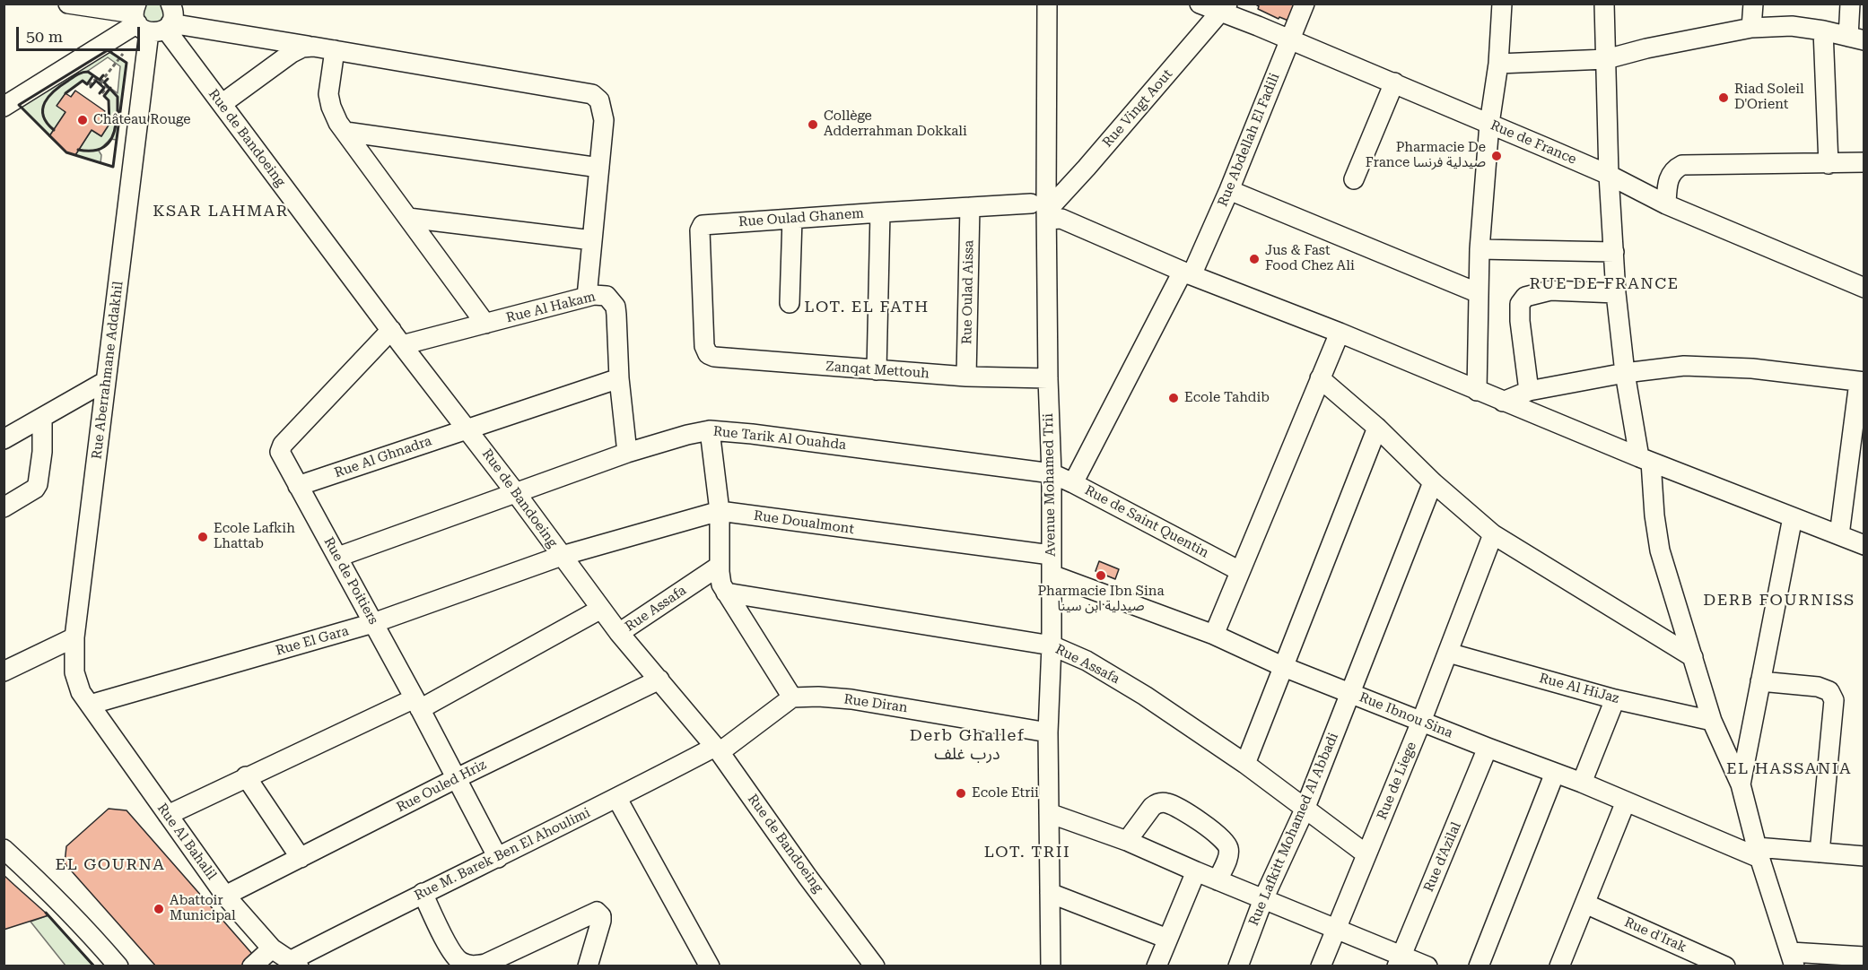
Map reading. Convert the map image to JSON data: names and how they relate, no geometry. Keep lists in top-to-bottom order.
{
  "streets": {
    "street": [
      "Rue Vingt Aout",
      "Rue de Bandoeing",
      "Rue Abdellah El Fadili",
      "Rue de France",
      "Rue Oulad Ghanem",
      "Rue Oulad Aissa",
      "Rue Al Hakam",
      "Rue Aberrahmane Addakhil",
      "Zanqat Mettouh",
      "Rue Tarik Al Ouahda",
      "Rue Al Ghnadra",
      "Avenue Mohamed Trii",
      "Rue de Saint Quentin",
      "Rue Doualmont",
      "Rue de Poitiers",
      "Rue Assafa",
      "Rue El Gara",
      "Rue Al HiJaz",
      "Rue Diran",
      "Rue Ibnou Sina",
      "Rue de Liege",
      "Rue Ouled Hriz",
      "Rue Lafkitt Mohamed Al Abbadi",
      "Rue Al Bahalil",
      "Rue M. Barek Ben El Ahoulimi",
      "Rue d'Azilal",
      "Rue d'Irak"
    ]
  },
  "crossings": [
    ["Rue Vingt Aout", "Rue de France"],
    ["Rue Vingt Aout", "Rue Oulad Ghanem"],
    ["Rue Vingt Aout", "Avenue Mohamed Trii"],
    ["Rue de Bandoeing", "Rue Al Hakam"],
    ["Rue de Bandoeing", "Rue Aberrahmane Addakhil"],
    ["Rue de Bandoeing", "Rue Tarik Al Ouahda"],
    ["Rue de Bandoeing", "Rue Al Ghnadra"],
    ["Rue de Bandoeing", "Rue Doualmont"],
    ["Rue de Bandoeing", "Rue de Poitiers"],
    ["Rue de Bandoeing", "Rue Assafa"],
    ["Rue de Bandoeing", "Rue El Gara"],
    ["Rue de Bandoeing", "Rue Ouled Hriz"],
    ["Rue de Bandoeing", "Rue M. Barek Ben El Ahoulimi"],
    ["Rue Abdellah El Fadili", "Rue de France"],
    ["Rue Abdellah El Fadili", "Rue Oulad Ghanem"],
    ["Rue Abdellah El Fadili", "Rue de Saint Quentin"],
    ["Rue Oulad Ghanem", "Rue Oulad Aissa"],
    ["Rue Oulad Ghanem", "Zanqat Mettouh"],
    ["Rue Oulad Ghanem", "Avenue Mohamed Trii"],
    ["Rue Oulad Aissa", "Zanqat Mettouh"],
    ["Rue Al Hakam", "Rue Tarik Al Ouahda"],
    ["Rue Al Hakam", "Rue Al Ghnadra"],
    ["Rue Al Hakam", "Rue de Poitiers"],
    ["Rue Aberrahmane Addakhil", "Rue El Gara"],
    ["Rue Aberrahmane Addakhil", "Rue Al Bahalil"],
    ["Zanqat Mettouh", "Avenue Mohamed Trii"],
    ["Rue Tarik Al Ouahda", "Avenue Mohamed Trii"],
    ["Rue Tarik Al Ouahda", "Rue de Saint Quentin"],
    ["Rue Tarik Al Ouahda", "Rue de Poitiers"],
    ["Rue Al Ghnadra", "Rue de Poitiers"],
    ["Avenue Mohamed Trii", "Rue de Saint Quentin"],
    ["Avenue Mohamed Trii", "Rue Doualmont"],
    ["Avenue Mohamed Trii", "Rue Assafa"],
    ["Avenue Mohamed Trii", "Rue Diran"],
    ["Avenue Mohamed Trii", "Rue Ibnou Sina"],
    ["Rue Doualmont", "Rue El Gara"],
    ["Rue de Poitiers", "Rue El Gara"],
    ["Rue de Poitiers", "Rue Ouled Hriz"],
    ["Rue de Poitiers", "Rue M. Barek Ben El Ahoulimi"],
    ["Rue Assafa", "Rue de Liege"],
    ["Rue Assafa", "Rue Lafkitt Mohamed Al Abbadi"],
    ["Rue El Gara", "Rue Al Bahalil"],
    ["Rue Al HiJaz", "Rue de Liege"],
    ["Rue Ibnou Sina", "Rue de Liege"],
    ["Rue Ibnou Sina", "Rue Lafkitt Mohamed Al Abbadi"],
    ["Rue Ibnou Sina", "Rue d'Azilal"],
    ["Rue Ouled Hriz", "Rue Al Bahalil"],
    ["Rue Al Bahalil", "Rue M. Barek Ben El Ahoulimi"]
  ],
  "districts": [
    "KSAR LAHMAR",
    "RUE DE FRANCE",
    "LOT. EL FATH",
    "DERB FOURNISS",
    "Derb Ghallef درب غلف",
    "EL HASSANIA",
    "LOT. TRII",
    "EL GOURNA"
  ],
  "places": [
    "Riad Soleil D'Orient",
    "Château Rouge",
    "Collège Adderrahman Dokkali",
    "Pharmacie De France صيدلية فرنسا",
    "Jus & Fast Food Chez Ali",
    "Ecole Tahdib",
    "Ecole Lafkih Lhattab",
    "Pharmacie Ibn Sina صيدلية ابن سينا",
    "Ecole Etrii",
    "Abattoir Municipal"
  ],
  "scale_bar": "50 m"
}
